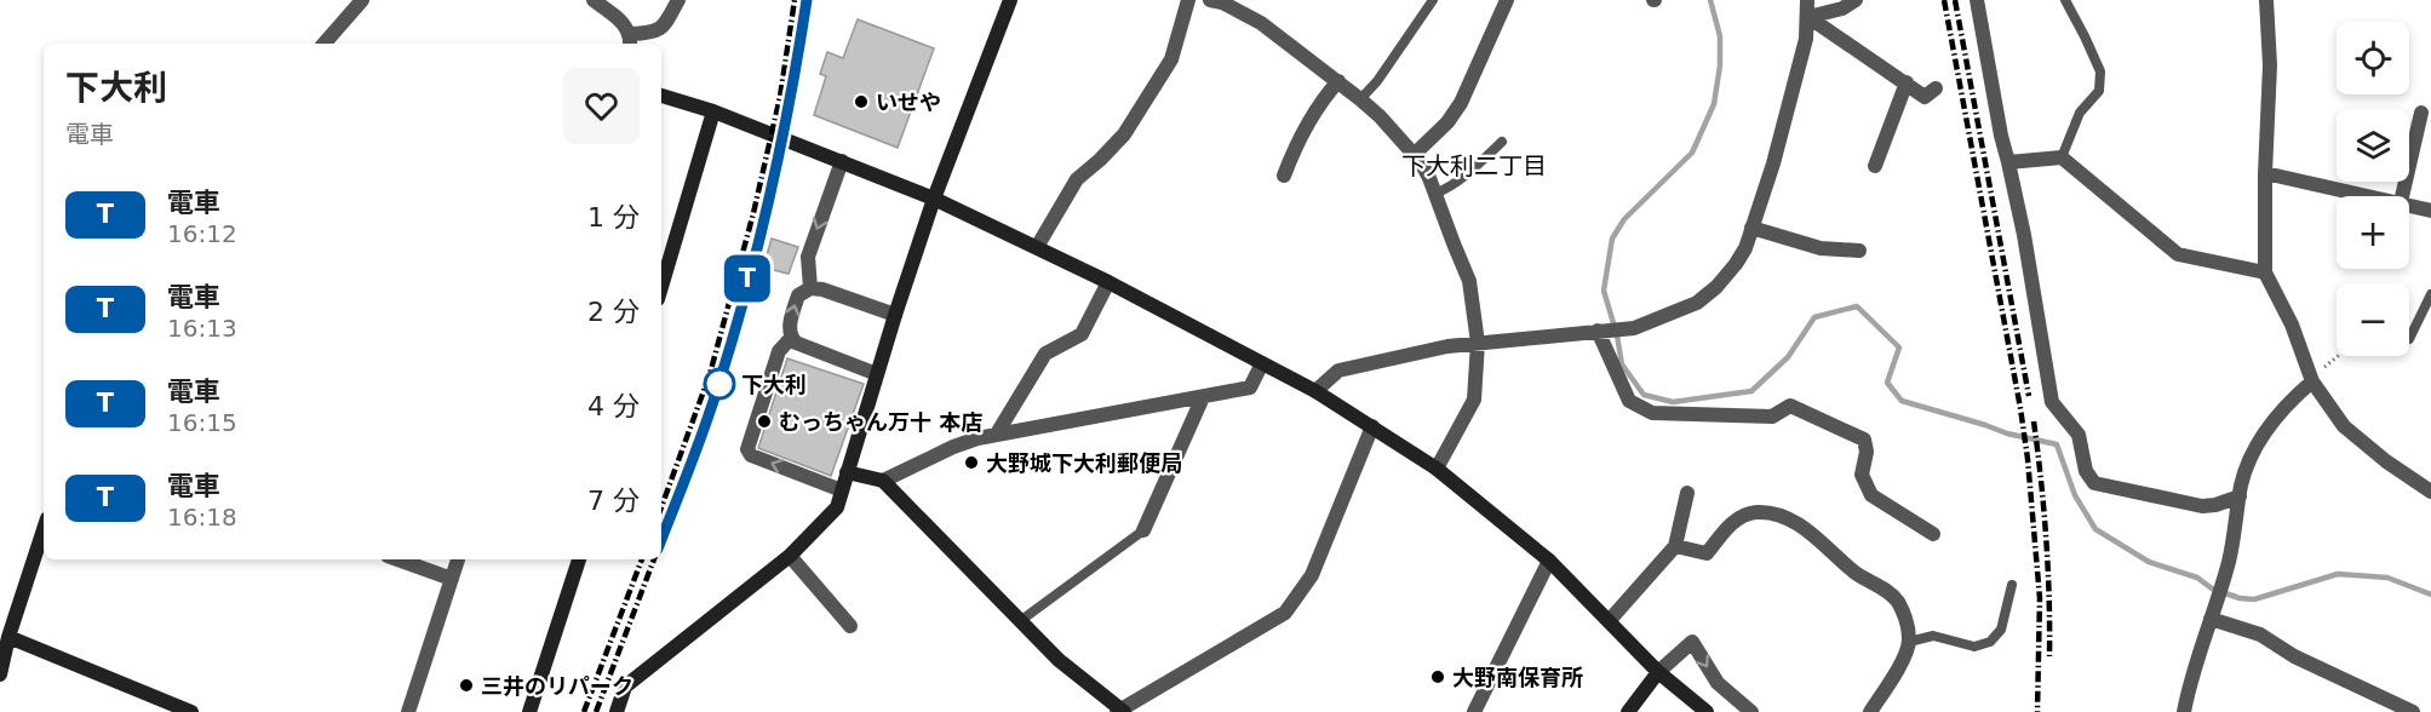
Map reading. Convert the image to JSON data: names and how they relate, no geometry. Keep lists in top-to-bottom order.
{
  "districts": ["下大利二丁目"],
  "places": [
    "いせや",
    "下大利",
    "むっちゃん万十 本店",
    "大野城下大利郵便局",
    "大野南保育所",
    "三井のリパーク"
  ],
  "page": {
    "on_map": "T",
    "map_buttons": ["+", "−"],
    "heading": ["下大利", "電車"],
    "list": [
      {
        "mark": "T",
        "name": "電車",
        "note": "16:12",
        "value": "1 分"
      },
      {
        "mark": "T",
        "name": "電車",
        "note": "16:13",
        "value": "2 分"
      },
      {
        "mark": "T",
        "name": "電車",
        "note": "16:15",
        "value": "4 分"
      },
      {
        "mark": "T",
        "name": "電車",
        "note": "16:18",
        "value": "7 分"
      }
    ]
  }
}
